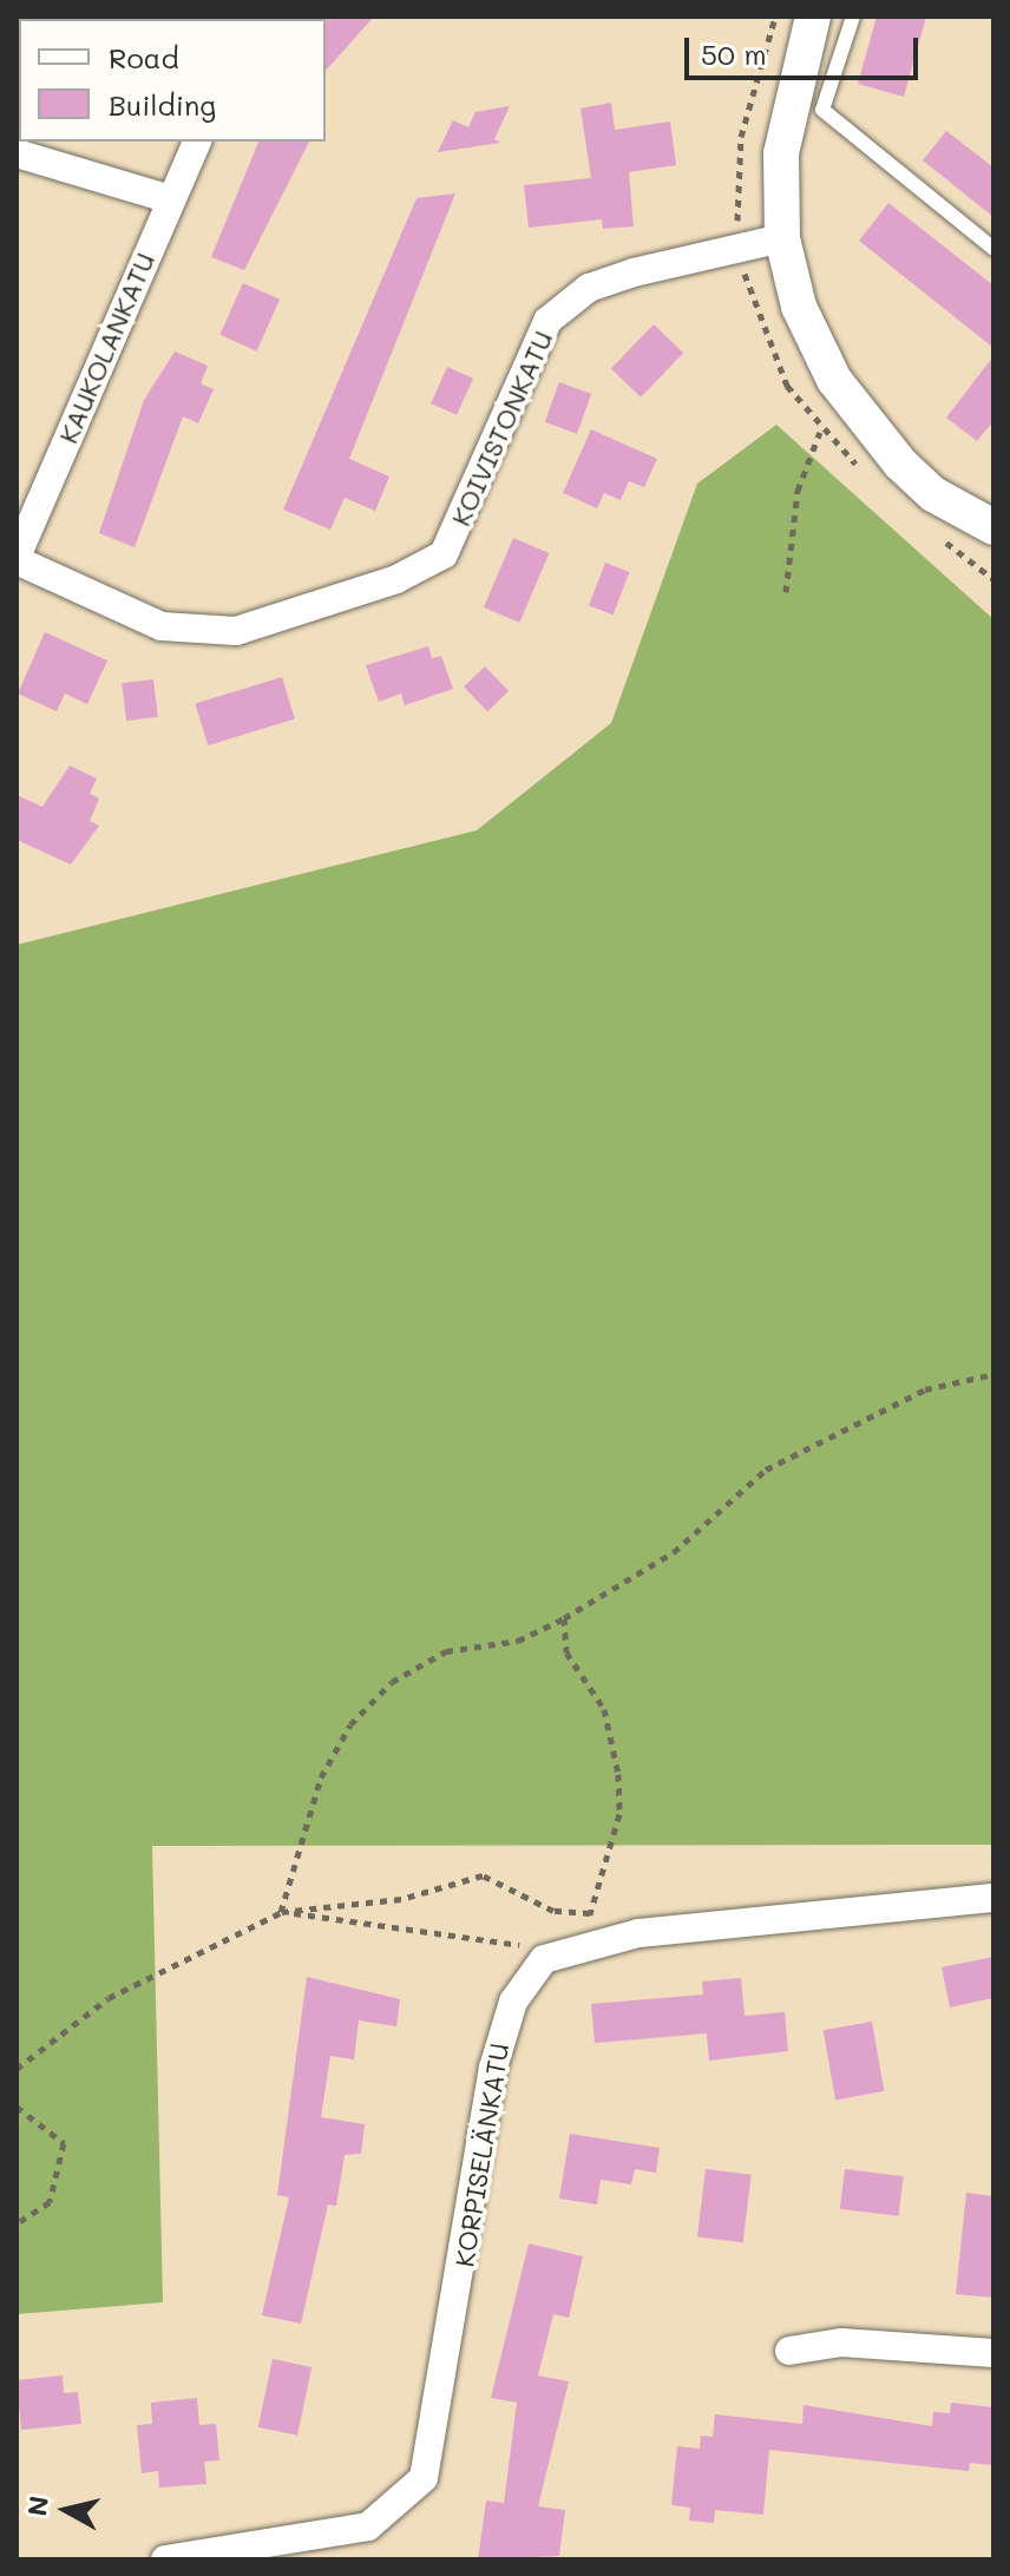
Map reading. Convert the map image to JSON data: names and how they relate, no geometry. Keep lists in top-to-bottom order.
{
  "streets": {
    "street": ["KAUKOLANKATU", "KOIVISTONKATU", "KORPISELÄNKATU"]
  },
  "crossings": [
    ["KAUKOLANKATU", "KOIVISTONKATU"]
  ],
  "legend": ["Road", "Building"],
  "scale_bar": "50 m",
  "north": "left"
}
